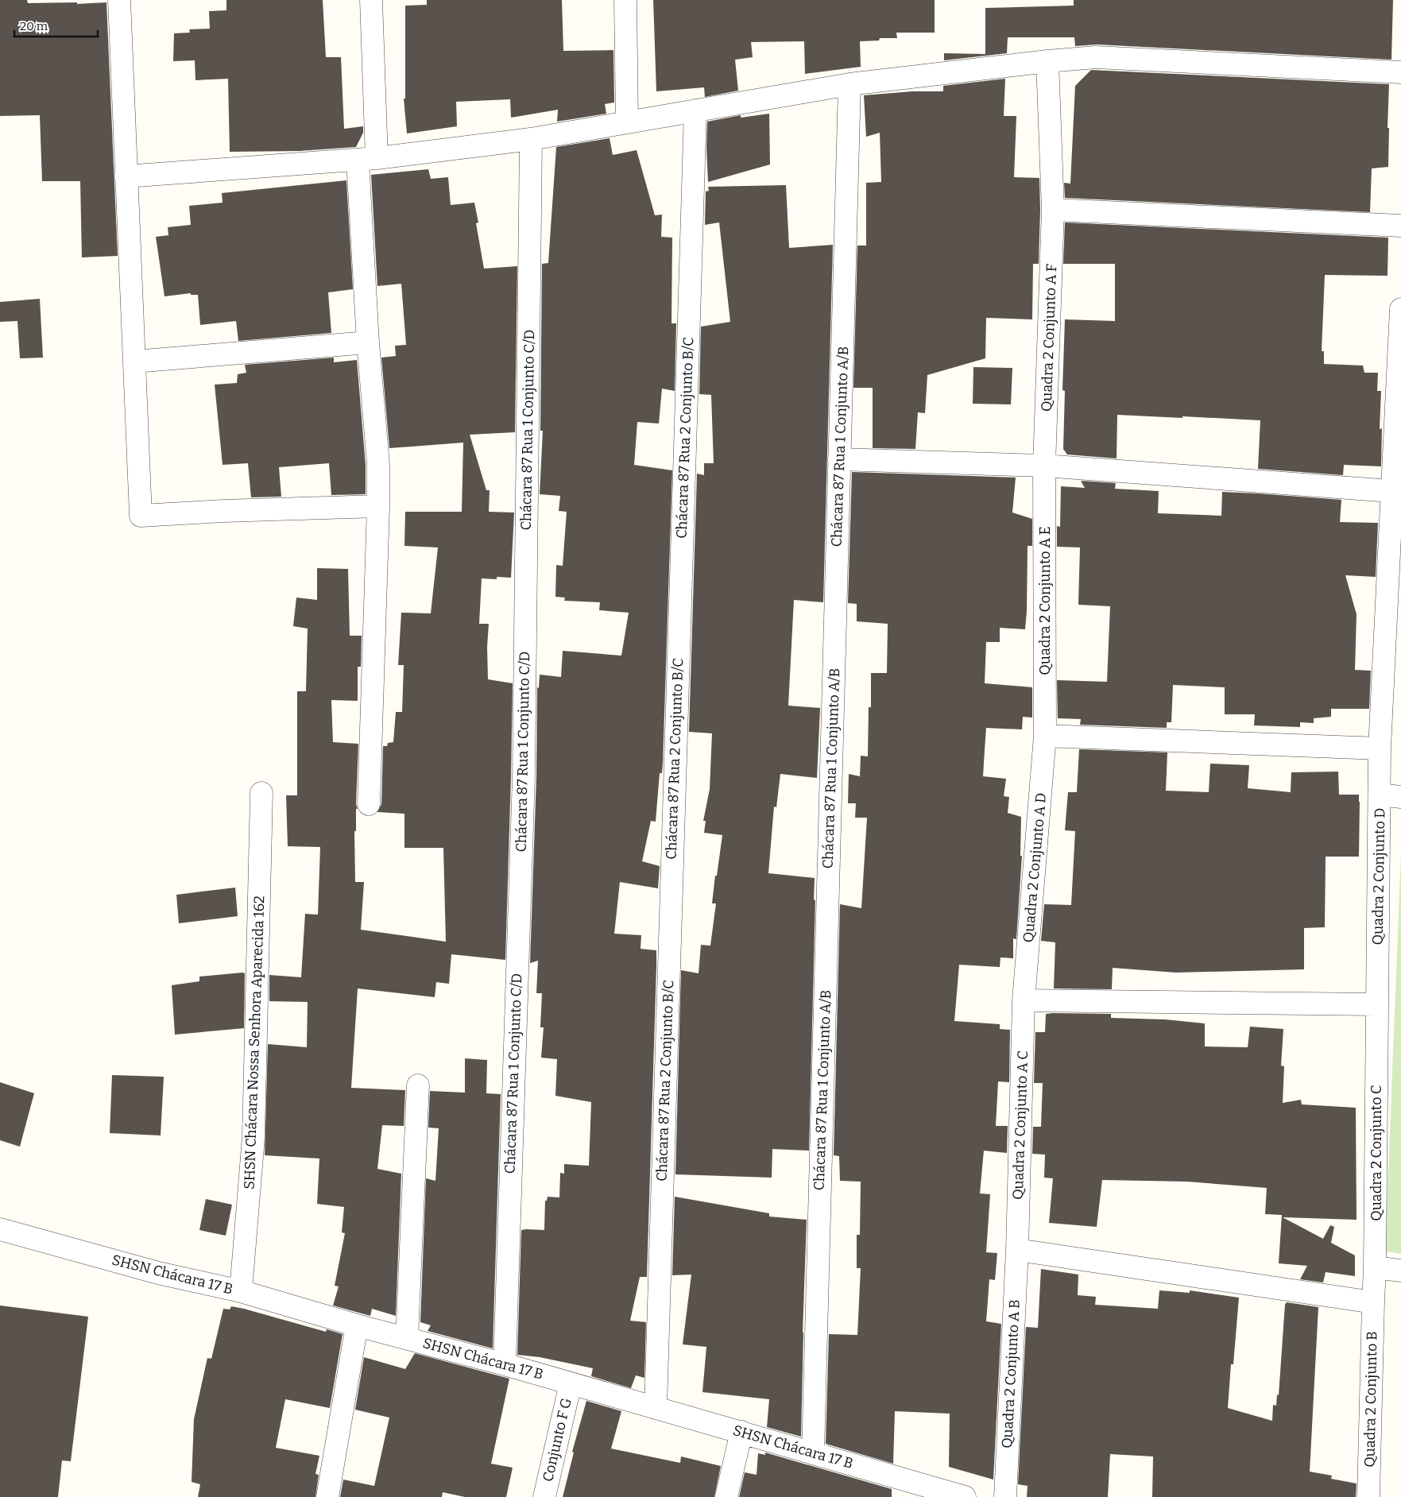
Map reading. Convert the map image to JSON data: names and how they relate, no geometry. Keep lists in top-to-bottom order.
{
  "streets": {
    "street": [
      "Quadra 2 Conjunto A F",
      "Chácara 87 Rua 1 Conjunto C/D",
      "Chácara 87 Rua 2 Conjunto B/C",
      "Chácara 87 Rua 1 Conjunto A/B",
      "Quadra 2 Conjunto A E",
      "Quadra 2 Conjunto A D",
      "Quadra 2 Conjunto D",
      "SHSN Chácara Nossa Senhora Aparecida 162",
      "Quadra 2 Conjunto A C",
      "Quadra 2 Conjunto C",
      "SHSN Chácara 17 B",
      "Quadra 2 Conjunto A B",
      "Quadra 2 Conjunto B",
      "Conjunto F G"
    ]
  },
  "crossings": [
    ["Quadra 2 Conjunto A F", "Quadra 2 Conjunto A E"],
    ["Chácara 87 Rua 1 Conjunto C/D", "SHSN Chácara 17 B"],
    ["Chácara 87 Rua 2 Conjunto B/C", "SHSN Chácara 17 B"],
    ["Chácara 87 Rua 1 Conjunto A/B", "SHSN Chácara 17 B"],
    ["Quadra 2 Conjunto A E", "Quadra 2 Conjunto A D"],
    ["Quadra 2 Conjunto A D", "Quadra 2 Conjunto A C"],
    ["Quadra 2 Conjunto D", "Quadra 2 Conjunto C"],
    ["SHSN Chácara Nossa Senhora Aparecida 162", "SHSN Chácara 17 B"],
    ["Quadra 2 Conjunto A C", "Quadra 2 Conjunto A B"],
    ["Quadra 2 Conjunto C", "Quadra 2 Conjunto B"],
    ["SHSN Chácara 17 B", "Conjunto F G"]
  ],
  "scale_bar": "20 m"
}
